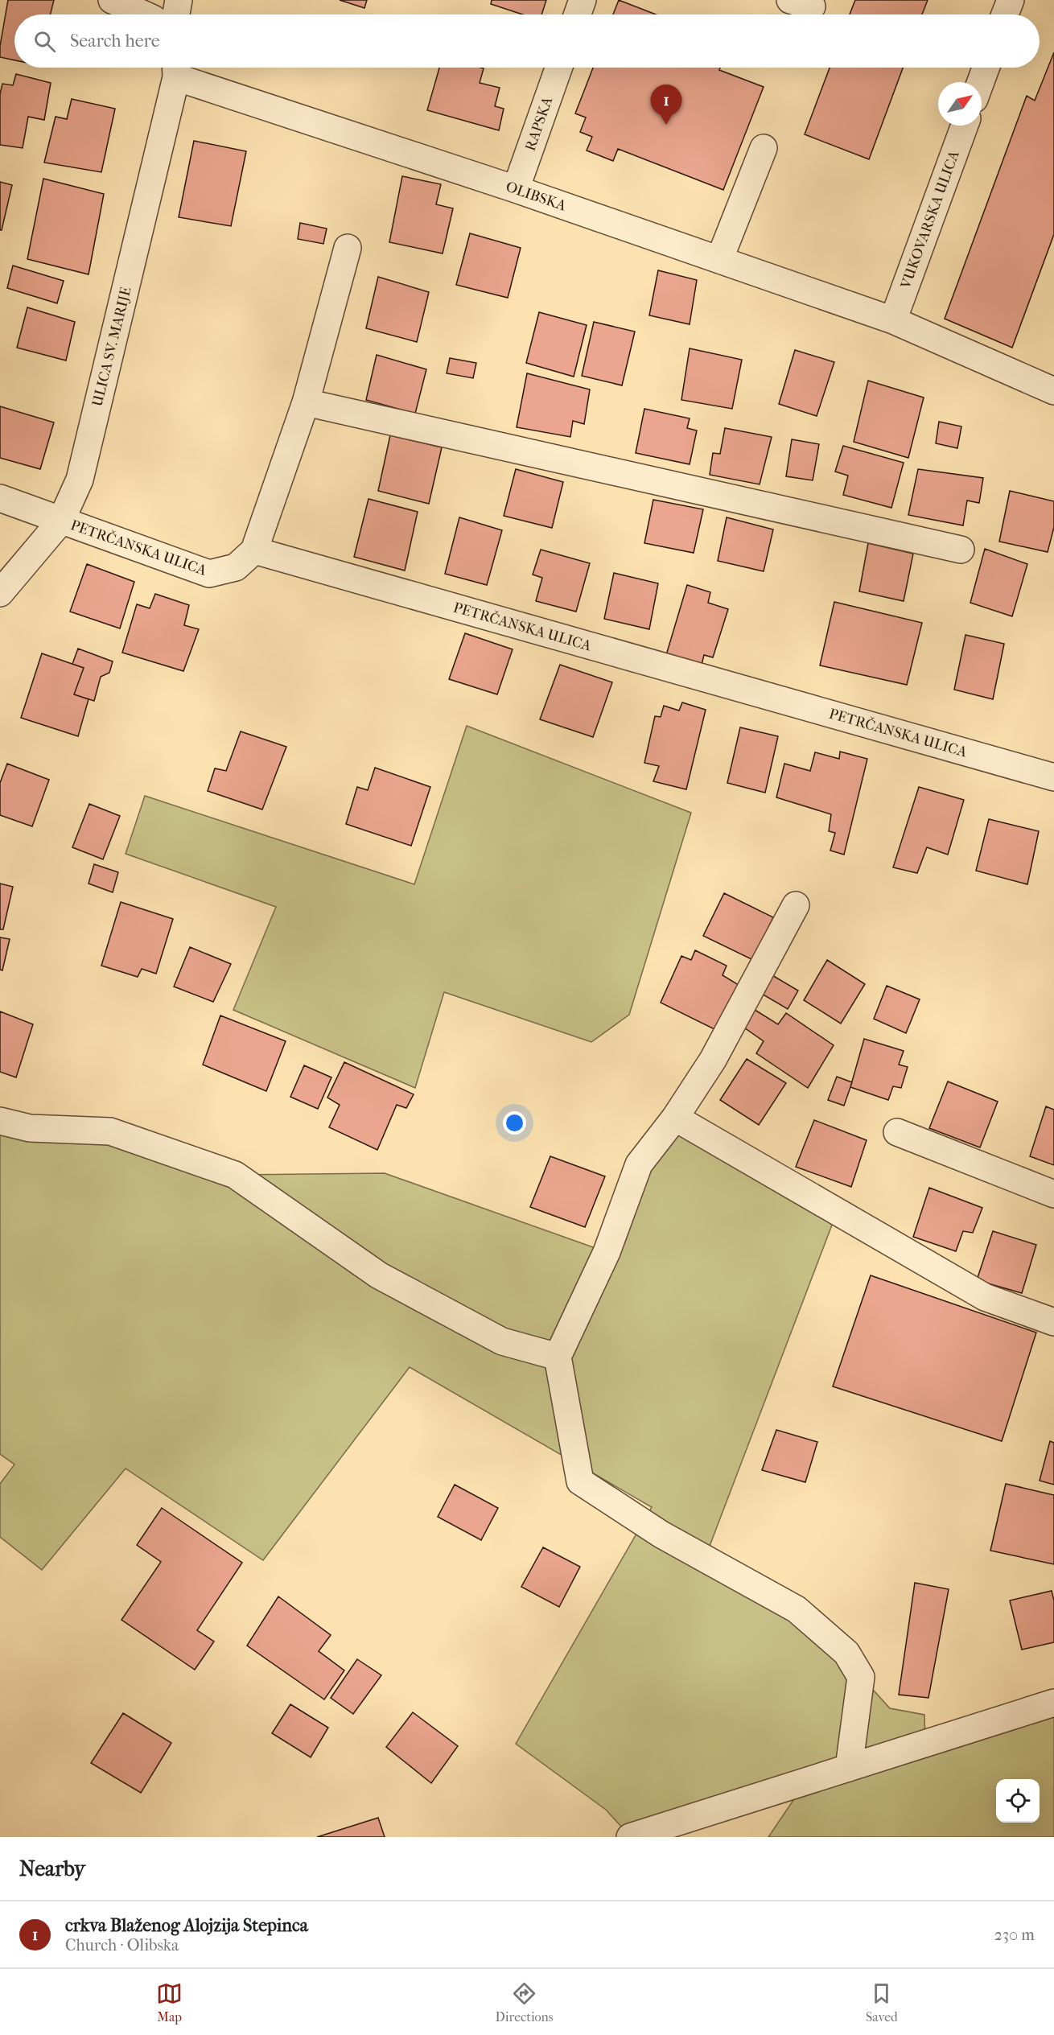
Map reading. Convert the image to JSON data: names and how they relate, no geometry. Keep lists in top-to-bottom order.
{
  "streets": {
    "street": [
      "RAPSKA",
      "OLIBSKA",
      "VUKOVARSKA ULICA",
      "ULICA SV. MARIJE",
      "PETRČANSKA ULICA"
    ]
  },
  "crossings": [
    ["RAPSKA", "OLIBSKA"],
    ["OLIBSKA", "VUKOVARSKA ULICA"],
    ["OLIBSKA", "ULICA SV. MARIJE"],
    ["ULICA SV. MARIJE", "PETRČANSKA ULICA"]
  ],
  "north": "top right",
  "page": {
    "search": "Search here",
    "pins": "1",
    "heading": "Nearby",
    "list": [
      {
        "mark": "1",
        "name": "crkva Blaženog Alojzija Stepinca",
        "note": "Church · Olibska",
        "value": "230 m"
      }
    ],
    "nav": ["Map", "Directions", "Saved"]
  }
}
